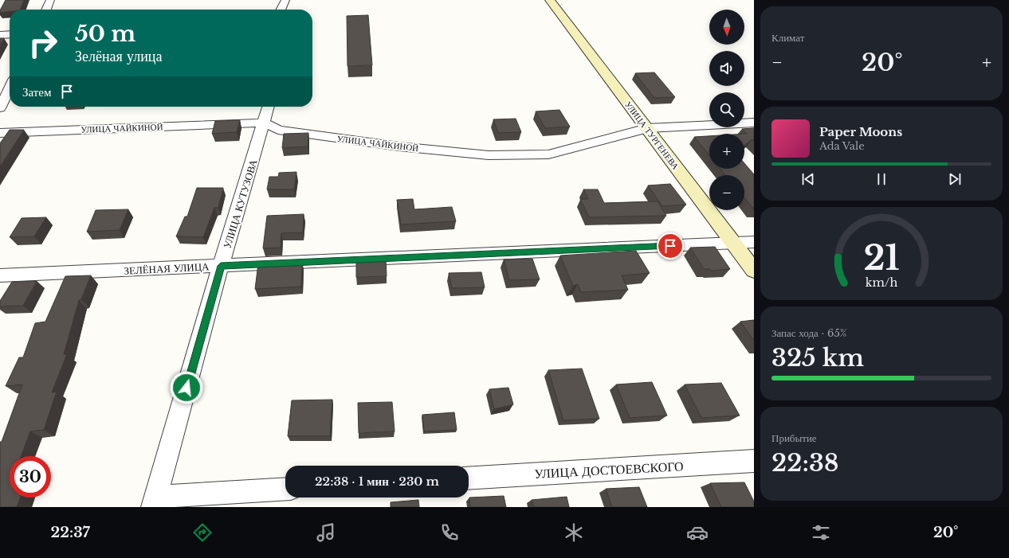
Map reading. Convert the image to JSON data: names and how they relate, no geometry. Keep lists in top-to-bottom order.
{
  "streets": {
    "street": [
      "УЛИЦА ЧАЙКИНОЙ",
      "УЛИЦА ТУРГЕНЕВА",
      "УЛИЦА КУТУЗОВА",
      "ЗЕЛЁНАЯ УЛИЦА",
      "УЛИЦА ДОСТОЕВСКОГО"
    ]
  },
  "crossings": [
    ["УЛИЦА ЧАЙКИНОЙ", "УЛИЦА ТУРГЕНЕВА"],
    ["УЛИЦА ЧАЙКИНОЙ", "УЛИЦА КУТУЗОВА"],
    ["УЛИЦА ТУРГЕНЕВА", "ЗЕЛЁНАЯ УЛИЦА"],
    ["УЛИЦА КУТУЗОВА", "ЗЕЛЁНАЯ УЛИЦА"]
  ],
  "north": "bottom",
  "page": {
    "tile": [
      "Климат",
      ["Запас хода · 65%", "325 km"],
      ["Прибытие", "22:38"]
    ],
    "map_buttons": ["+", "−"],
    "turn": ["50 m", "Зелёная улица"],
    "heat": ["−", "20°", "+"],
    "then": "Затем",
    "song": ["Paper Moons", "Ada Vale"],
    "limit": "30",
    "trip": "22:38 · 1 мин · 230 m",
    "tabs": ["22:37", "20°"],
    "gauge": ["21", "km/h"]
  }
}
